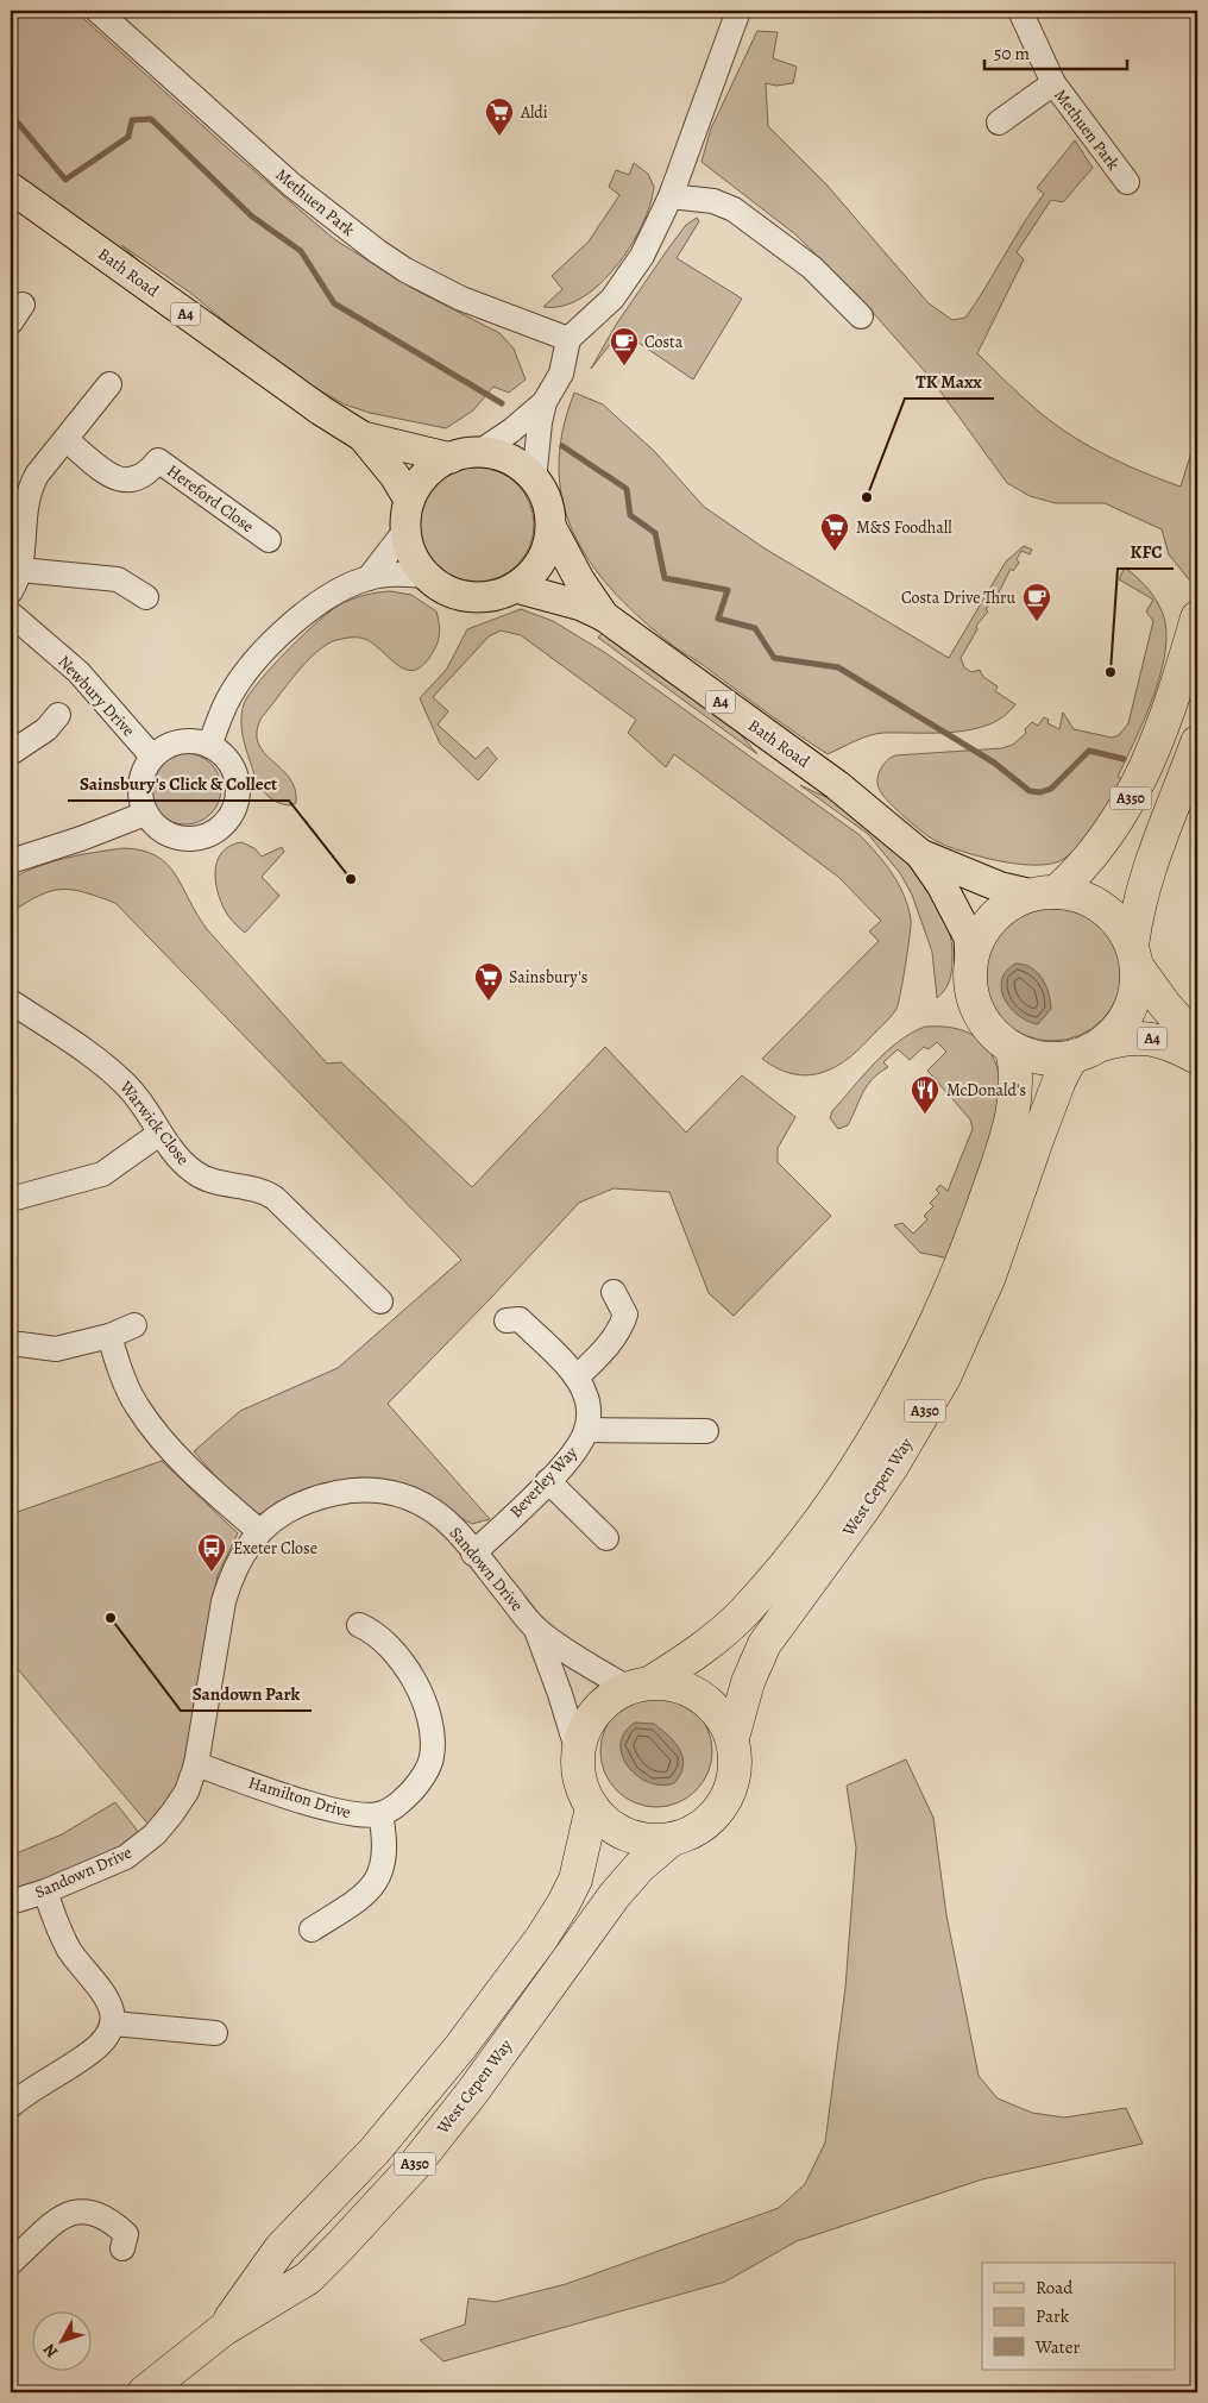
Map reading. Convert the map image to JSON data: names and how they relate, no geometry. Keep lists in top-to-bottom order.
{
  "streets": {
    "highway": ["A4", "A350", "West Cepen Way"],
    "main road": ["Bath Road"],
    "street": [
      "Methuen Park",
      "Hereford Close",
      "Newbury Drive",
      "Warwick Close",
      "Beverley Way",
      "Sandown Drive",
      "Hamilton Drive"
    ]
  },
  "crossings": [
    ["Bath Road", "A4"],
    ["Bath Road", "A350"],
    ["Bath Road", "West Cepen Way"],
    ["A4", "A350"],
    ["A4", "West Cepen Way"],
    ["A350", "West Cepen Way"],
    ["Beverley Way", "Sandown Drive"],
    ["West Cepen Way", "Sandown Drive"],
    ["Sandown Drive", "Hamilton Drive"]
  ],
  "places": {
    "supermarket": ["Aldi", "M&S Foodhall", "Sainsbury's"],
    "cafe": ["Costa", "Costa Drive Thru"],
    "other": [
      "TK Maxx",
      "KFC",
      "Sainsbury's Click & Collect",
      "Sandown Park"
    ],
    "restaurant": ["McDonald's"],
    "bus stop": ["Exeter Close"]
  },
  "legend": ["Road", "Park", "Water"],
  "scale_bar": "50 m",
  "north": "bottom left"
}
